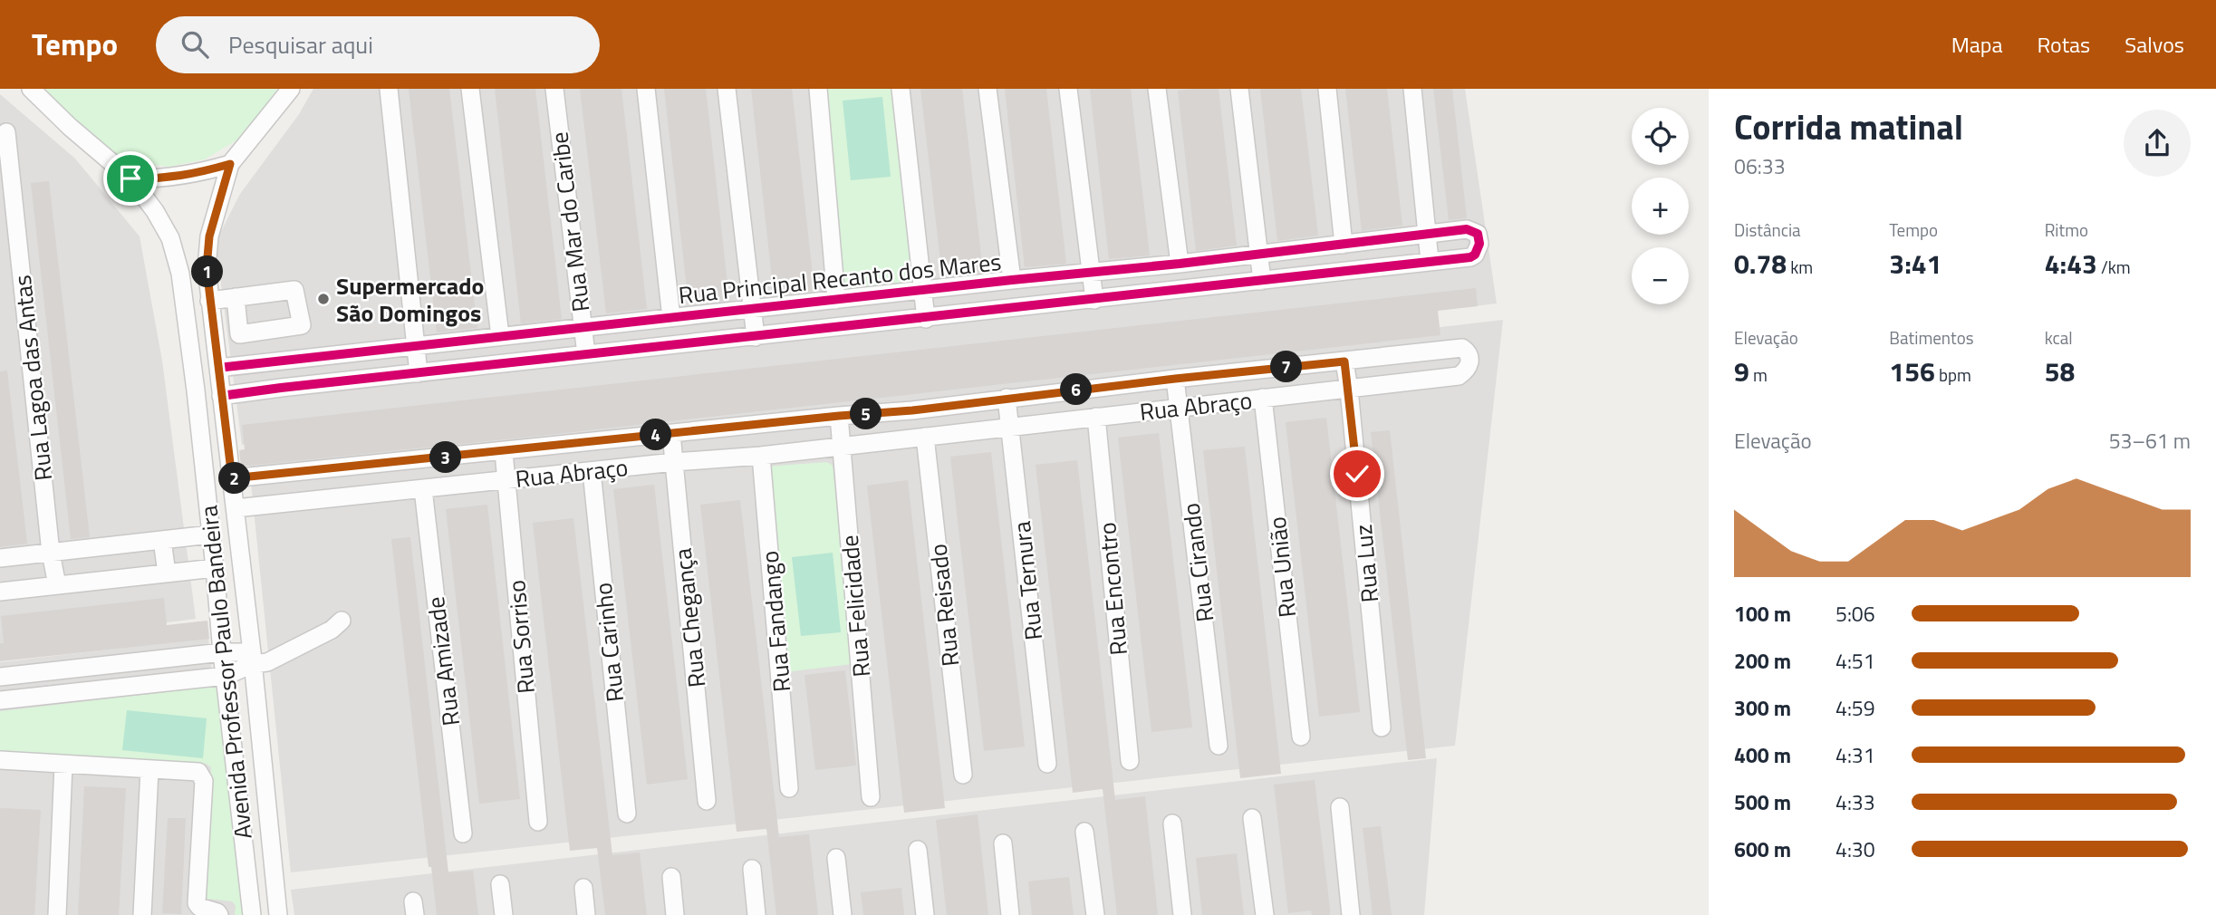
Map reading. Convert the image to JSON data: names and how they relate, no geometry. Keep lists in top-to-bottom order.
{
  "streets": {
    "street": [
      "Rua Mar do Caribe",
      "Rua Principal Recanto dos Mares",
      "Rua Lagoa das Antas",
      "Rua Abraço",
      "Rua Cirando",
      "Rua Luz",
      "Rua União",
      "Rua Ternura",
      "Rua Encontro",
      "Rua Reisado",
      "Rua Felicidade",
      "Rua Chegança",
      "Rua Fandango",
      "Rua Sorriso",
      "Rua Carinho",
      "Rua Amizade",
      "Avenida Professor Paulo Bandeira"
    ]
  },
  "crossings": [
    ["Rua Mar do Caribe", "Rua Principal Recanto dos Mares"],
    ["Rua Principal Recanto dos Mares", "Avenida Professor Paulo Bandeira"],
    ["Rua Abraço", "Rua Cirando"],
    ["Rua Abraço", "Rua Luz"],
    ["Rua Abraço", "Rua União"],
    ["Rua Abraço", "Rua Ternura"],
    ["Rua Abraço", "Rua Encontro"],
    ["Rua Abraço", "Rua Reisado"],
    ["Rua Abraço", "Rua Felicidade"],
    ["Rua Abraço", "Rua Chegança"],
    ["Rua Abraço", "Rua Fandango"],
    ["Rua Abraço", "Rua Sorriso"],
    ["Rua Abraço", "Rua Carinho"],
    ["Rua Abraço", "Rua Amizade"],
    ["Rua Abraço", "Avenida Professor Paulo Bandeira"]
  ],
  "places": ["Supermercado São Domingos"],
  "page": {
    "header": "Tempo",
    "search": "Pesquisar aqui",
    "nav": ["Mapa", "Rotas", "Salvos"],
    "heading": ["Corrida matinal", "06:33"],
    "map_buttons": ["+", "−"],
    "stats": [
      ["Distância", "0.78 km"],
      ["Tempo", "3:41"],
      ["Ritmo", "4:43 /km"],
      ["Elevação", "9 m"],
      ["Batimentos", "156 bpm"],
      ["kcal", "58"]
    ],
    "pins": [
      "1",
      "7",
      "6",
      "5",
      "4",
      "3",
      "2"
    ],
    "chart": ["Elevação", "53–61 m"],
    "list": [
      {
        "name": "100 m",
        "note": "5:06"
      },
      {
        "name": "200 m",
        "note": "4:51"
      },
      {
        "name": "300 m",
        "note": "4:59"
      },
      {
        "name": "400 m",
        "note": "4:31"
      },
      {
        "name": "500 m",
        "note": "4:33"
      },
      {
        "name": "600 m",
        "note": "4:30"
      }
    ]
  }
}
